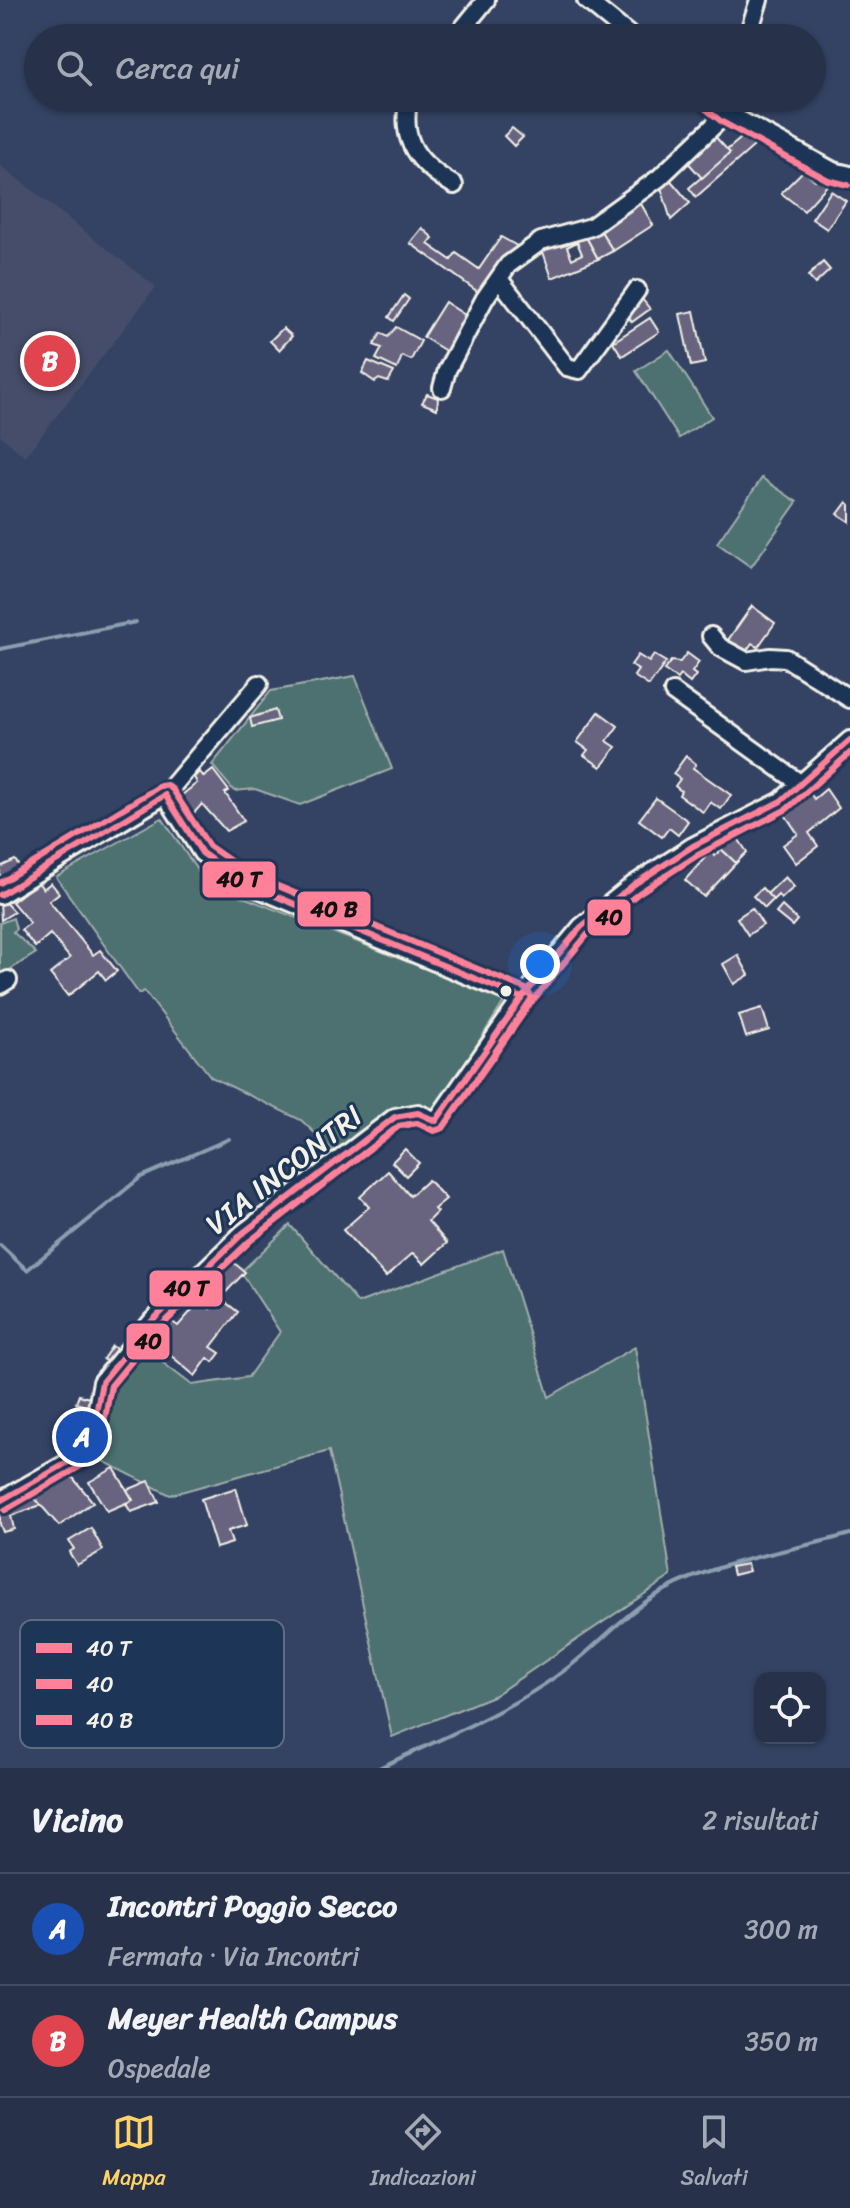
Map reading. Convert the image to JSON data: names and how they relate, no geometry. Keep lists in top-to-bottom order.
{
  "streets": {
    "street": ["VIA INCONTRI"]
  },
  "lines": ["transit line 40"],
  "legend": ["40 T", "40", "40 B"],
  "page": {
    "search": "Cerca qui",
    "pins": ["B", "A"],
    "heading": ["Vicino", "2 risultati"],
    "list": [
      {
        "mark": "A",
        "name": "Incontri Poggio Secco",
        "note": "Fermata · Via Incontri",
        "value": "300 m"
      },
      {
        "mark": "B",
        "name": "Meyer Health Campus",
        "note": "Ospedale",
        "value": "350 m"
      }
    ],
    "nav": ["Mappa", "Indicazioni", "Salvati"]
  }
}
